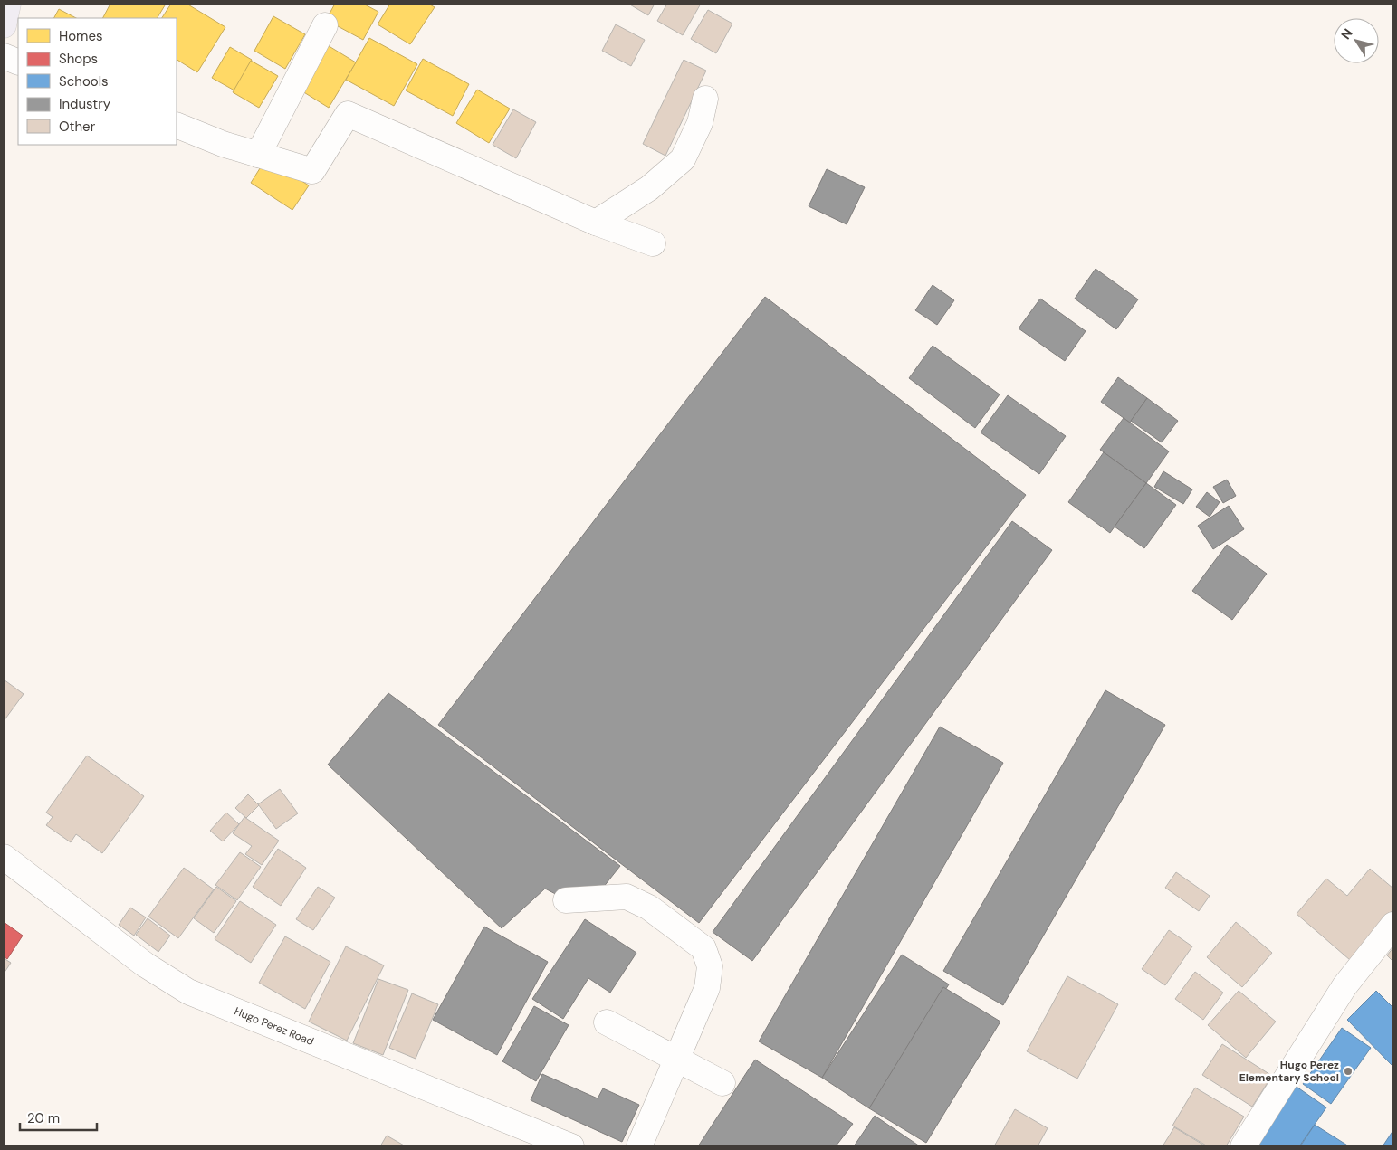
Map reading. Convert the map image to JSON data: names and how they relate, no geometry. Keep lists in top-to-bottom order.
{
  "streets": {
    "street": ["Hugo Perez Road"]
  },
  "places": ["Hugo Perez Elementary School"],
  "legend": [
    "Homes",
    "Shops",
    "Schools",
    "Industry",
    "Other"
  ],
  "scale_bar": "20 m",
  "north": "top left"
}
